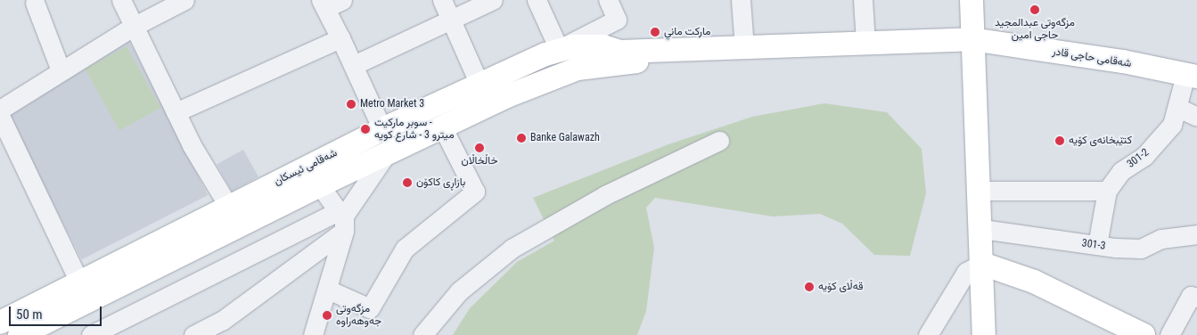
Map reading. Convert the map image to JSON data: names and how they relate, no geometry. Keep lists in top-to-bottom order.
{
  "streets": {
    "main road": ["شەقامی حاجی قادر", "شەقامی ئیسکان"],
    "street": ["301-2", "301-3"]
  },
  "crossings": [
    ["شەقامی حاجی قادر", "301-2"],
    ["301-2", "301-3"]
  ],
  "places": [
    "مزگه‌وتی عبدالمجید حاجی امین",
    "مارکت ماني",
    "Metro Market 3",
    "سوبر ماركيت - ميترو 3 - شارع كويه",
    "Banke Galawazh",
    "كتێبخانه‌ی كۆیه‌",
    "خاڵخاڵان",
    "بازاڕی کاکۆن",
    "قەڵای کۆیە",
    "مزگه‌وتی جه‌وهه‌راوه"
  ],
  "scale_bar": "50 m"
}
